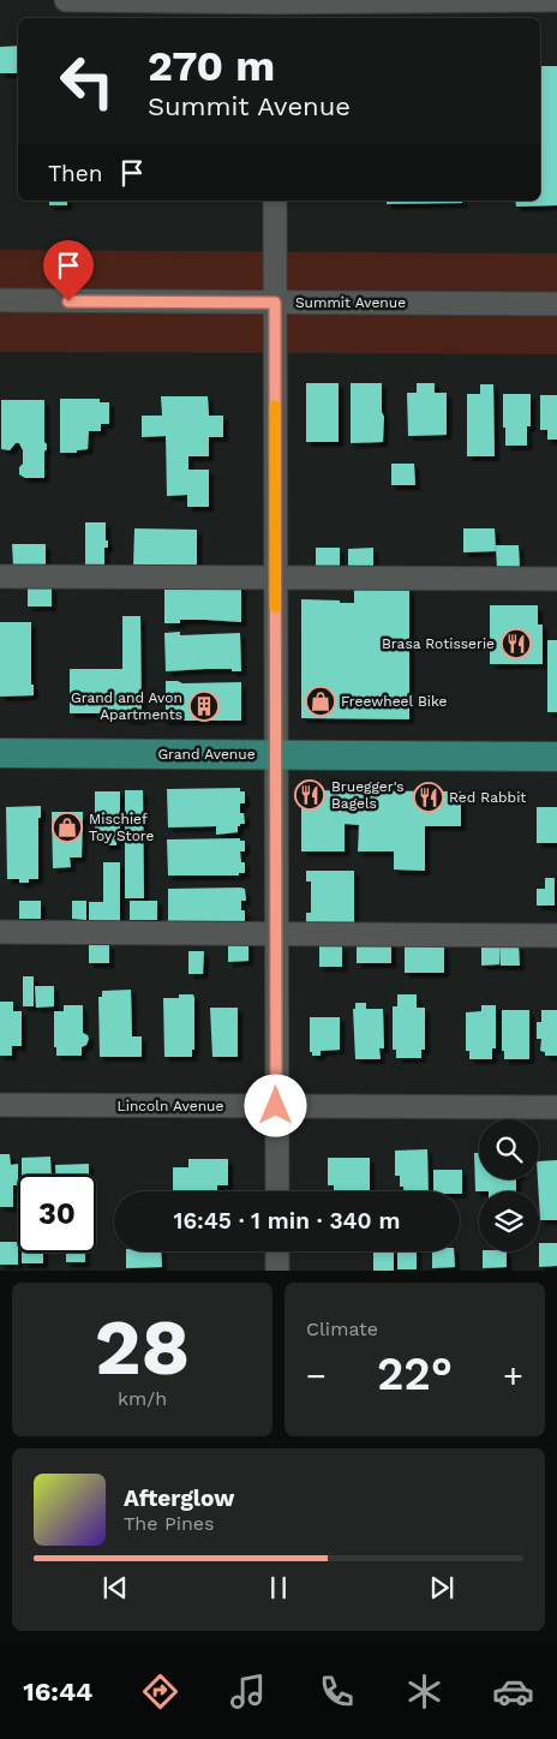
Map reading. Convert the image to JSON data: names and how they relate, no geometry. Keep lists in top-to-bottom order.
{
  "streets": {
    "main road": ["Grand Avenue"],
    "street": ["Summit Avenue", "Lincoln Avenue"]
  },
  "places": {
    "restaurant": ["Brasa Rotisserie", "Bruegger's Bagels", "Red Rabbit"],
    "shop": ["Freewheel Bike", "Mischief Toy Store"],
    "building": ["Grand and Avon Apartments"]
  },
  "page": {
    "turn": ["270 m", "Summit Avenue"],
    "then": "Then",
    "limit": "30",
    "trip": "16:45 · 1 min · 340 m",
    "tile": [
      ["28", "km/h"],
      "Climate"
    ],
    "heat": ["−", "22°", "+"],
    "song": ["Afterglow", "The Pines"],
    "tabs": "16:44"
  }
}
